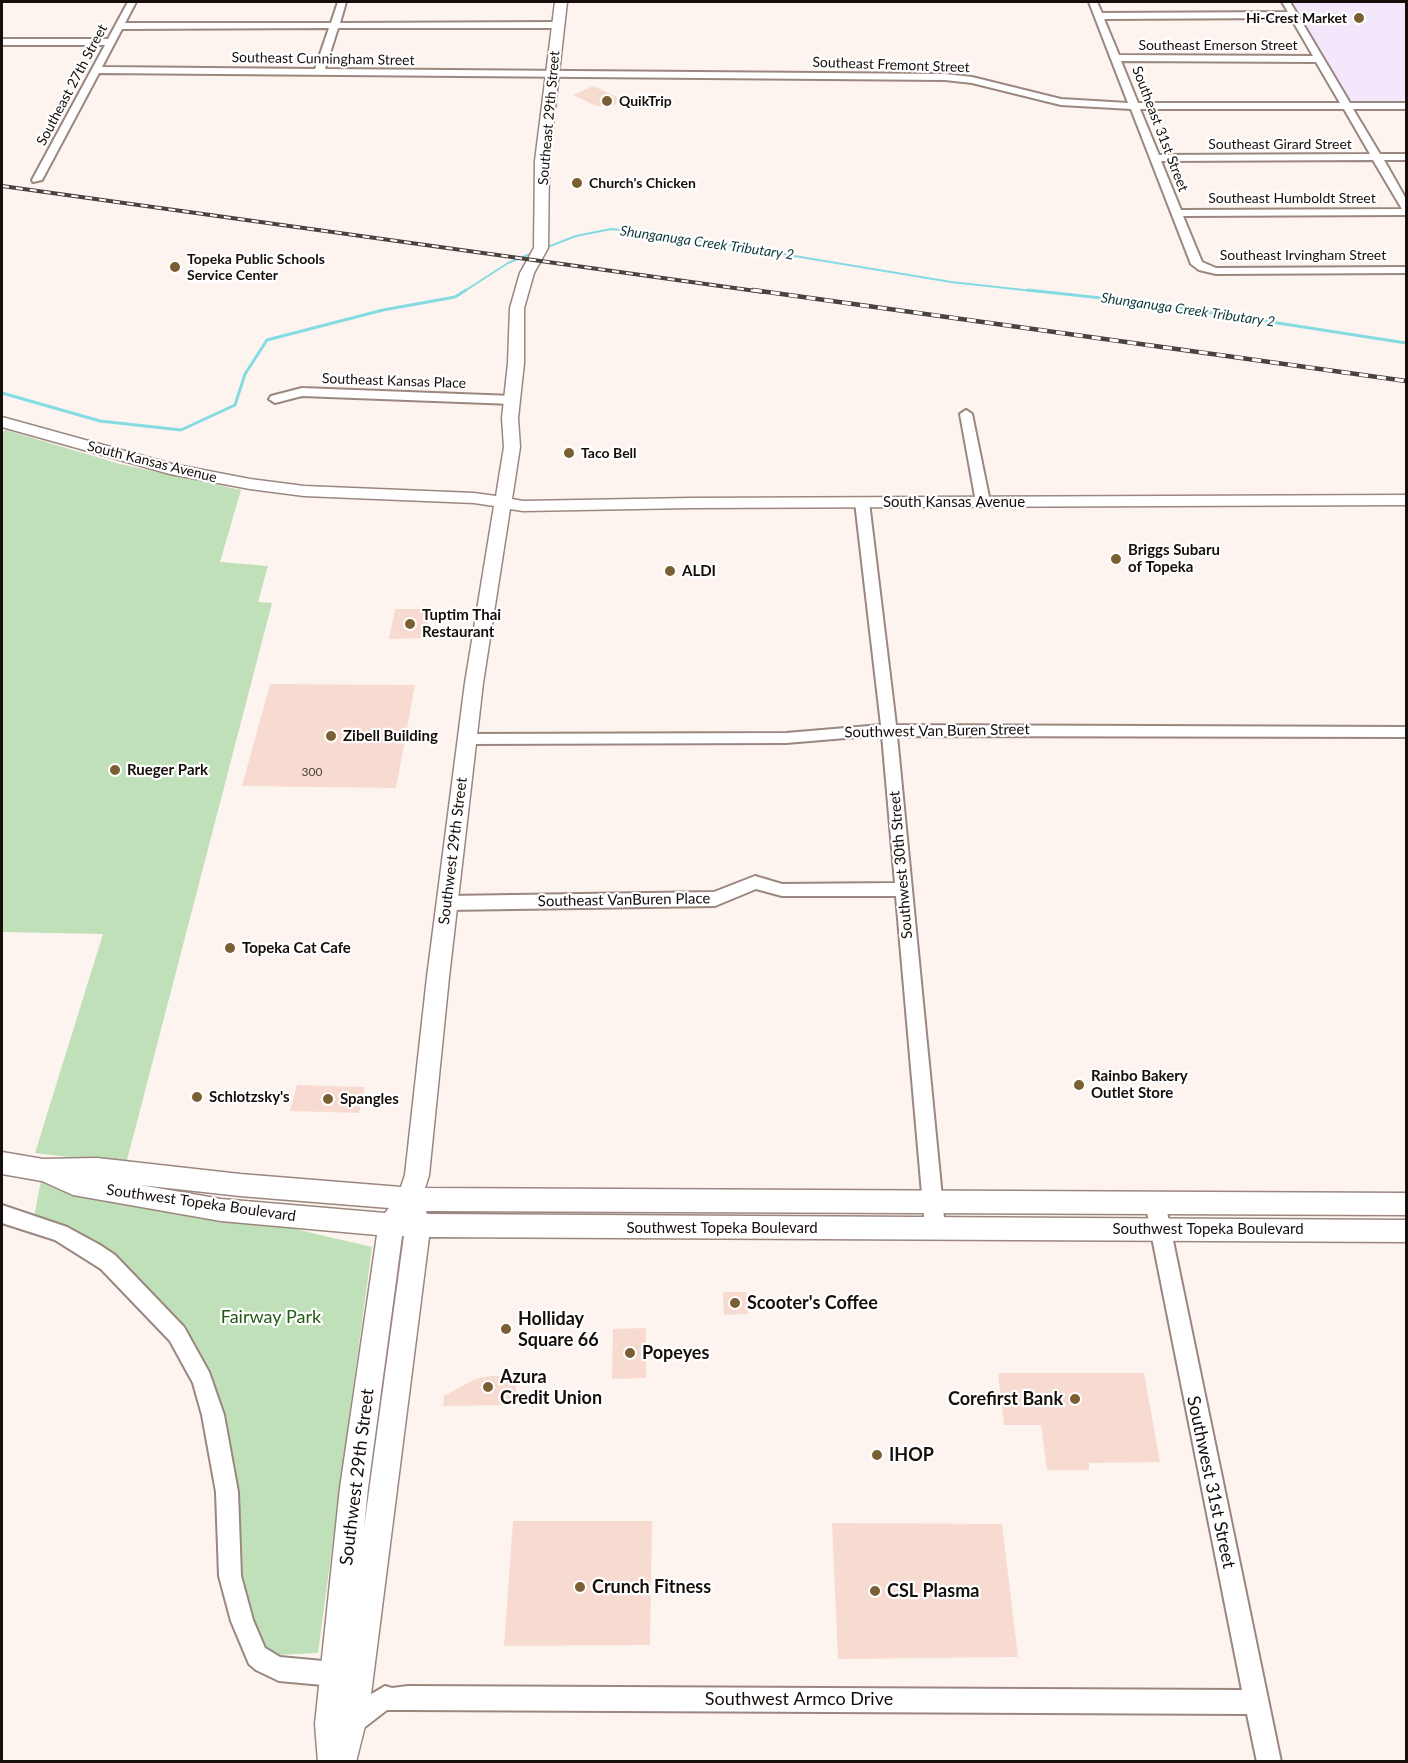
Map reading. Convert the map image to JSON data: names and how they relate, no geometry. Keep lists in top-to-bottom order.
{
  "streets": {
    "main road": [
      "Southeast 29th Street",
      "South Kansas Avenue",
      "Southwest 29th Street",
      "Southwest Topeka Boulevard"
    ],
    "street": [
      "Southeast Emerson Street",
      "Southeast Cunningham Street",
      "Southeast Fremont Street",
      "Southeast 27th Street",
      "Southeast 31st Street",
      "Southeast Girard Street",
      "Southeast Humboldt Street",
      "Southeast Irvingham Street",
      "Southeast Kansas Place",
      "Southwest Van Buren Street",
      "Southwest 30th Street",
      "Southeast VanBuren Place",
      "Southwest 31st Street",
      "Southwest Armco Drive"
    ]
  },
  "crossings": [
    ["Southeast Emerson Street", "Southeast 31st Street"],
    ["Southeast Cunningham Street", "Southeast Fremont Street"],
    ["Southeast Cunningham Street", "Southeast 27th Street"],
    ["Southeast Cunningham Street", "Southeast 29th Street"],
    ["Southeast Fremont Street", "Southeast 29th Street"],
    ["Southeast Fremont Street", "Southeast 31st Street"],
    ["Southeast 29th Street", "Southeast Kansas Place"],
    ["Southeast 29th Street", "South Kansas Avenue"],
    ["Southeast 29th Street", "Southwest 29th Street"],
    ["Southeast 31st Street", "Southeast Girard Street"],
    ["Southeast 31st Street", "Southeast Humboldt Street"],
    ["Southeast 31st Street", "Southeast Irvingham Street"],
    ["South Kansas Avenue", "Southwest 29th Street"],
    ["South Kansas Avenue", "Southwest 30th Street"],
    ["Southwest Van Buren Street", "Southwest 29th Street"],
    ["Southwest Van Buren Street", "Southwest 30th Street"],
    ["Southwest 29th Street", "Southeast VanBuren Place"],
    ["Southwest 29th Street", "Southwest Topeka Boulevard"],
    ["Southwest 29th Street", "Southwest Armco Drive"],
    ["Southwest 30th Street", "Southeast VanBuren Place"],
    ["Southwest 30th Street", "Southwest Topeka Boulevard"],
    ["Southwest Topeka Boulevard", "Southwest 31st Street"],
    ["Southwest 31st Street", "Southwest Armco Drive"]
  ],
  "water": ["Shunganuga Creek Tributary 2"],
  "parks": ["Fairway Park"],
  "places": [
    "Hi-Crest Market",
    "QuikTrip",
    "Church's Chicken",
    "Topeka Public Schools Service Center",
    "Taco Bell",
    "Briggs Subaru of Topeka",
    "ALDI",
    "Tuptim Thai Restaurant",
    "Zibell Building",
    "Rueger Park",
    "Topeka Cat Cafe",
    "Rainbo Bakery Outlet Store",
    "Schlotzsky's",
    "Spangles",
    "Scooter's Coffee",
    "Holliday Square 66",
    "Popeyes",
    "Azura Credit Union",
    "Corefirst Bank",
    "IHOP",
    "Crunch Fitness",
    "CSL Plasma"
  ],
  "house_numbers": ["300"]
}
